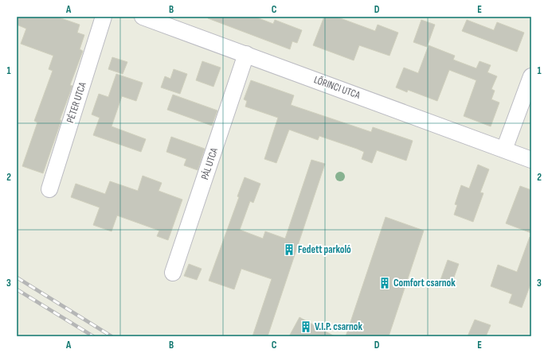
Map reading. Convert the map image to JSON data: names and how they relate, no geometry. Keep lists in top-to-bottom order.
{
  "streets": {
    "street": ["LŐRINCI UTCA", "PÉTER UTCA", "PÁL UTCA"]
  },
  "crossings": [
    ["LŐRINCI UTCA", "PÁL UTCA"]
  ],
  "places": {
    "building": ["Fedett parkoló", "Comfort csarnok", "V.I.P. csarnok"]
  },
  "grid": {
    "columns": [
      "A",
      "B",
      "C",
      "D",
      "E"
    ],
    "rows": ["1", "2", "3"]
  }
}
